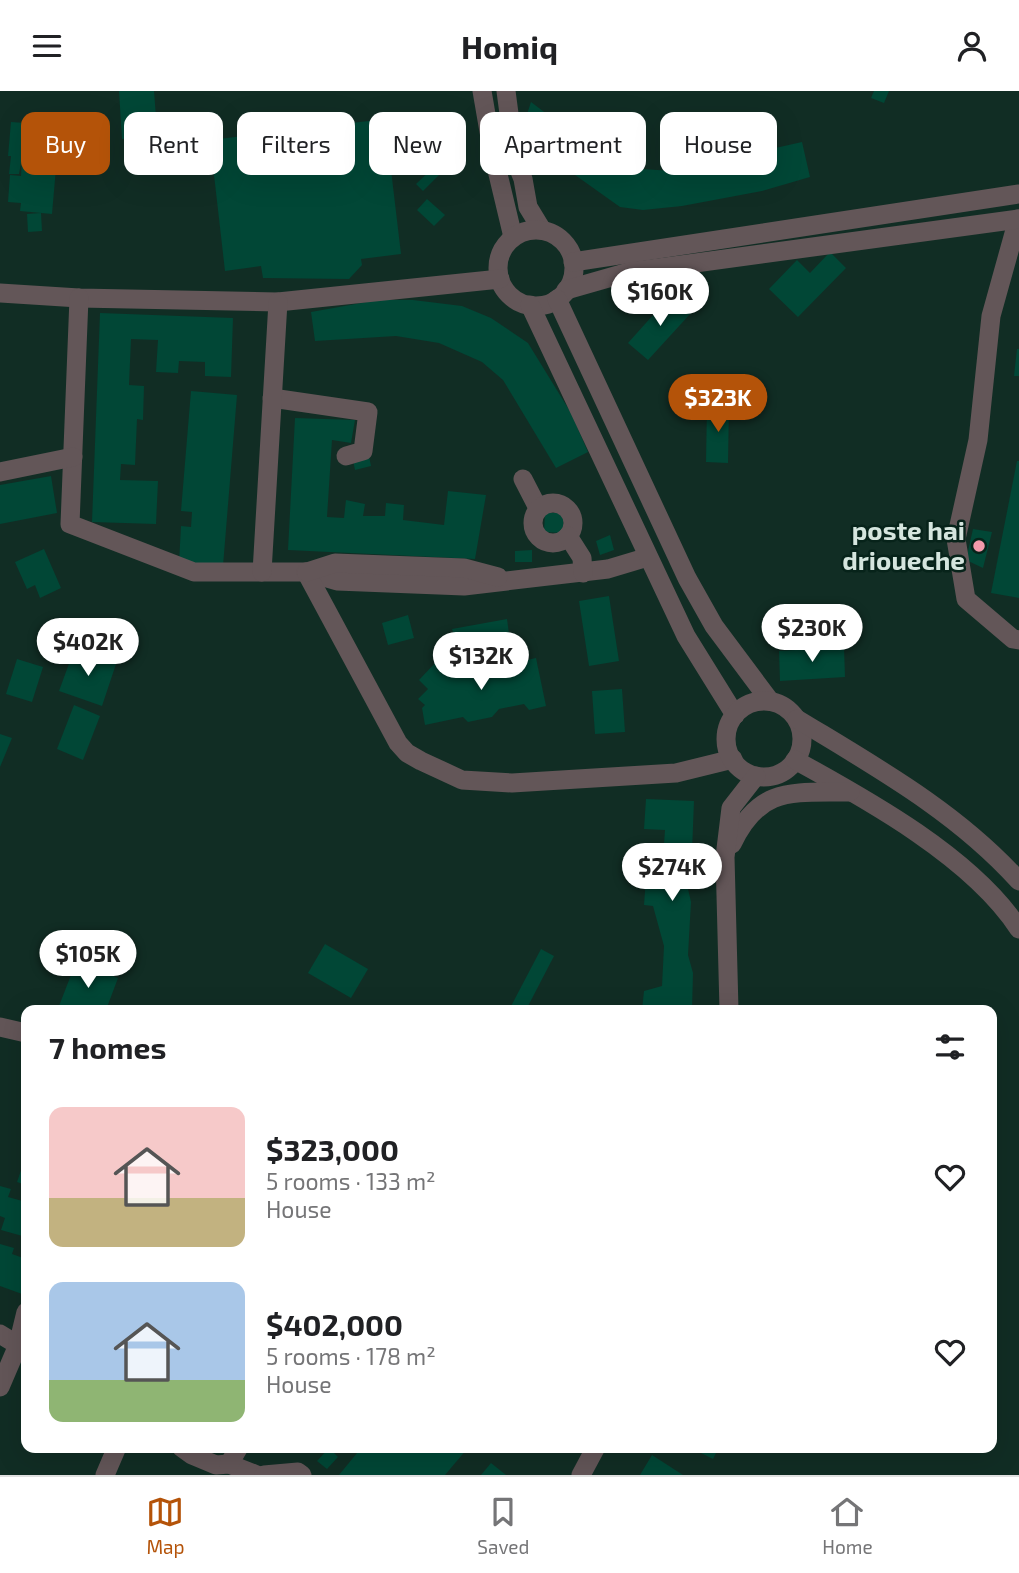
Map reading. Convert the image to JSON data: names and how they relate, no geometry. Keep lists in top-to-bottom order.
{
  "places": ["poste hai drioueche"],
  "page": {
    "header": "Homiq",
    "chip": [
      "Buy",
      "Rent",
      "Filters",
      "New",
      "Apartment",
      "House"
    ],
    "price": [
      "$160K",
      "$323K",
      "$230K",
      "$402K",
      "$132K",
      "$274K",
      "$105K"
    ],
    "heading": "7 homes",
    "list": [
      {
        "name": "$323,000",
        "note": "5 rooms · 133 m² · House"
      },
      {
        "name": "$402,000",
        "note": "5 rooms · 178 m² · House"
      }
    ],
    "tabs": ["Map", "Saved", "Home"]
  }
}
